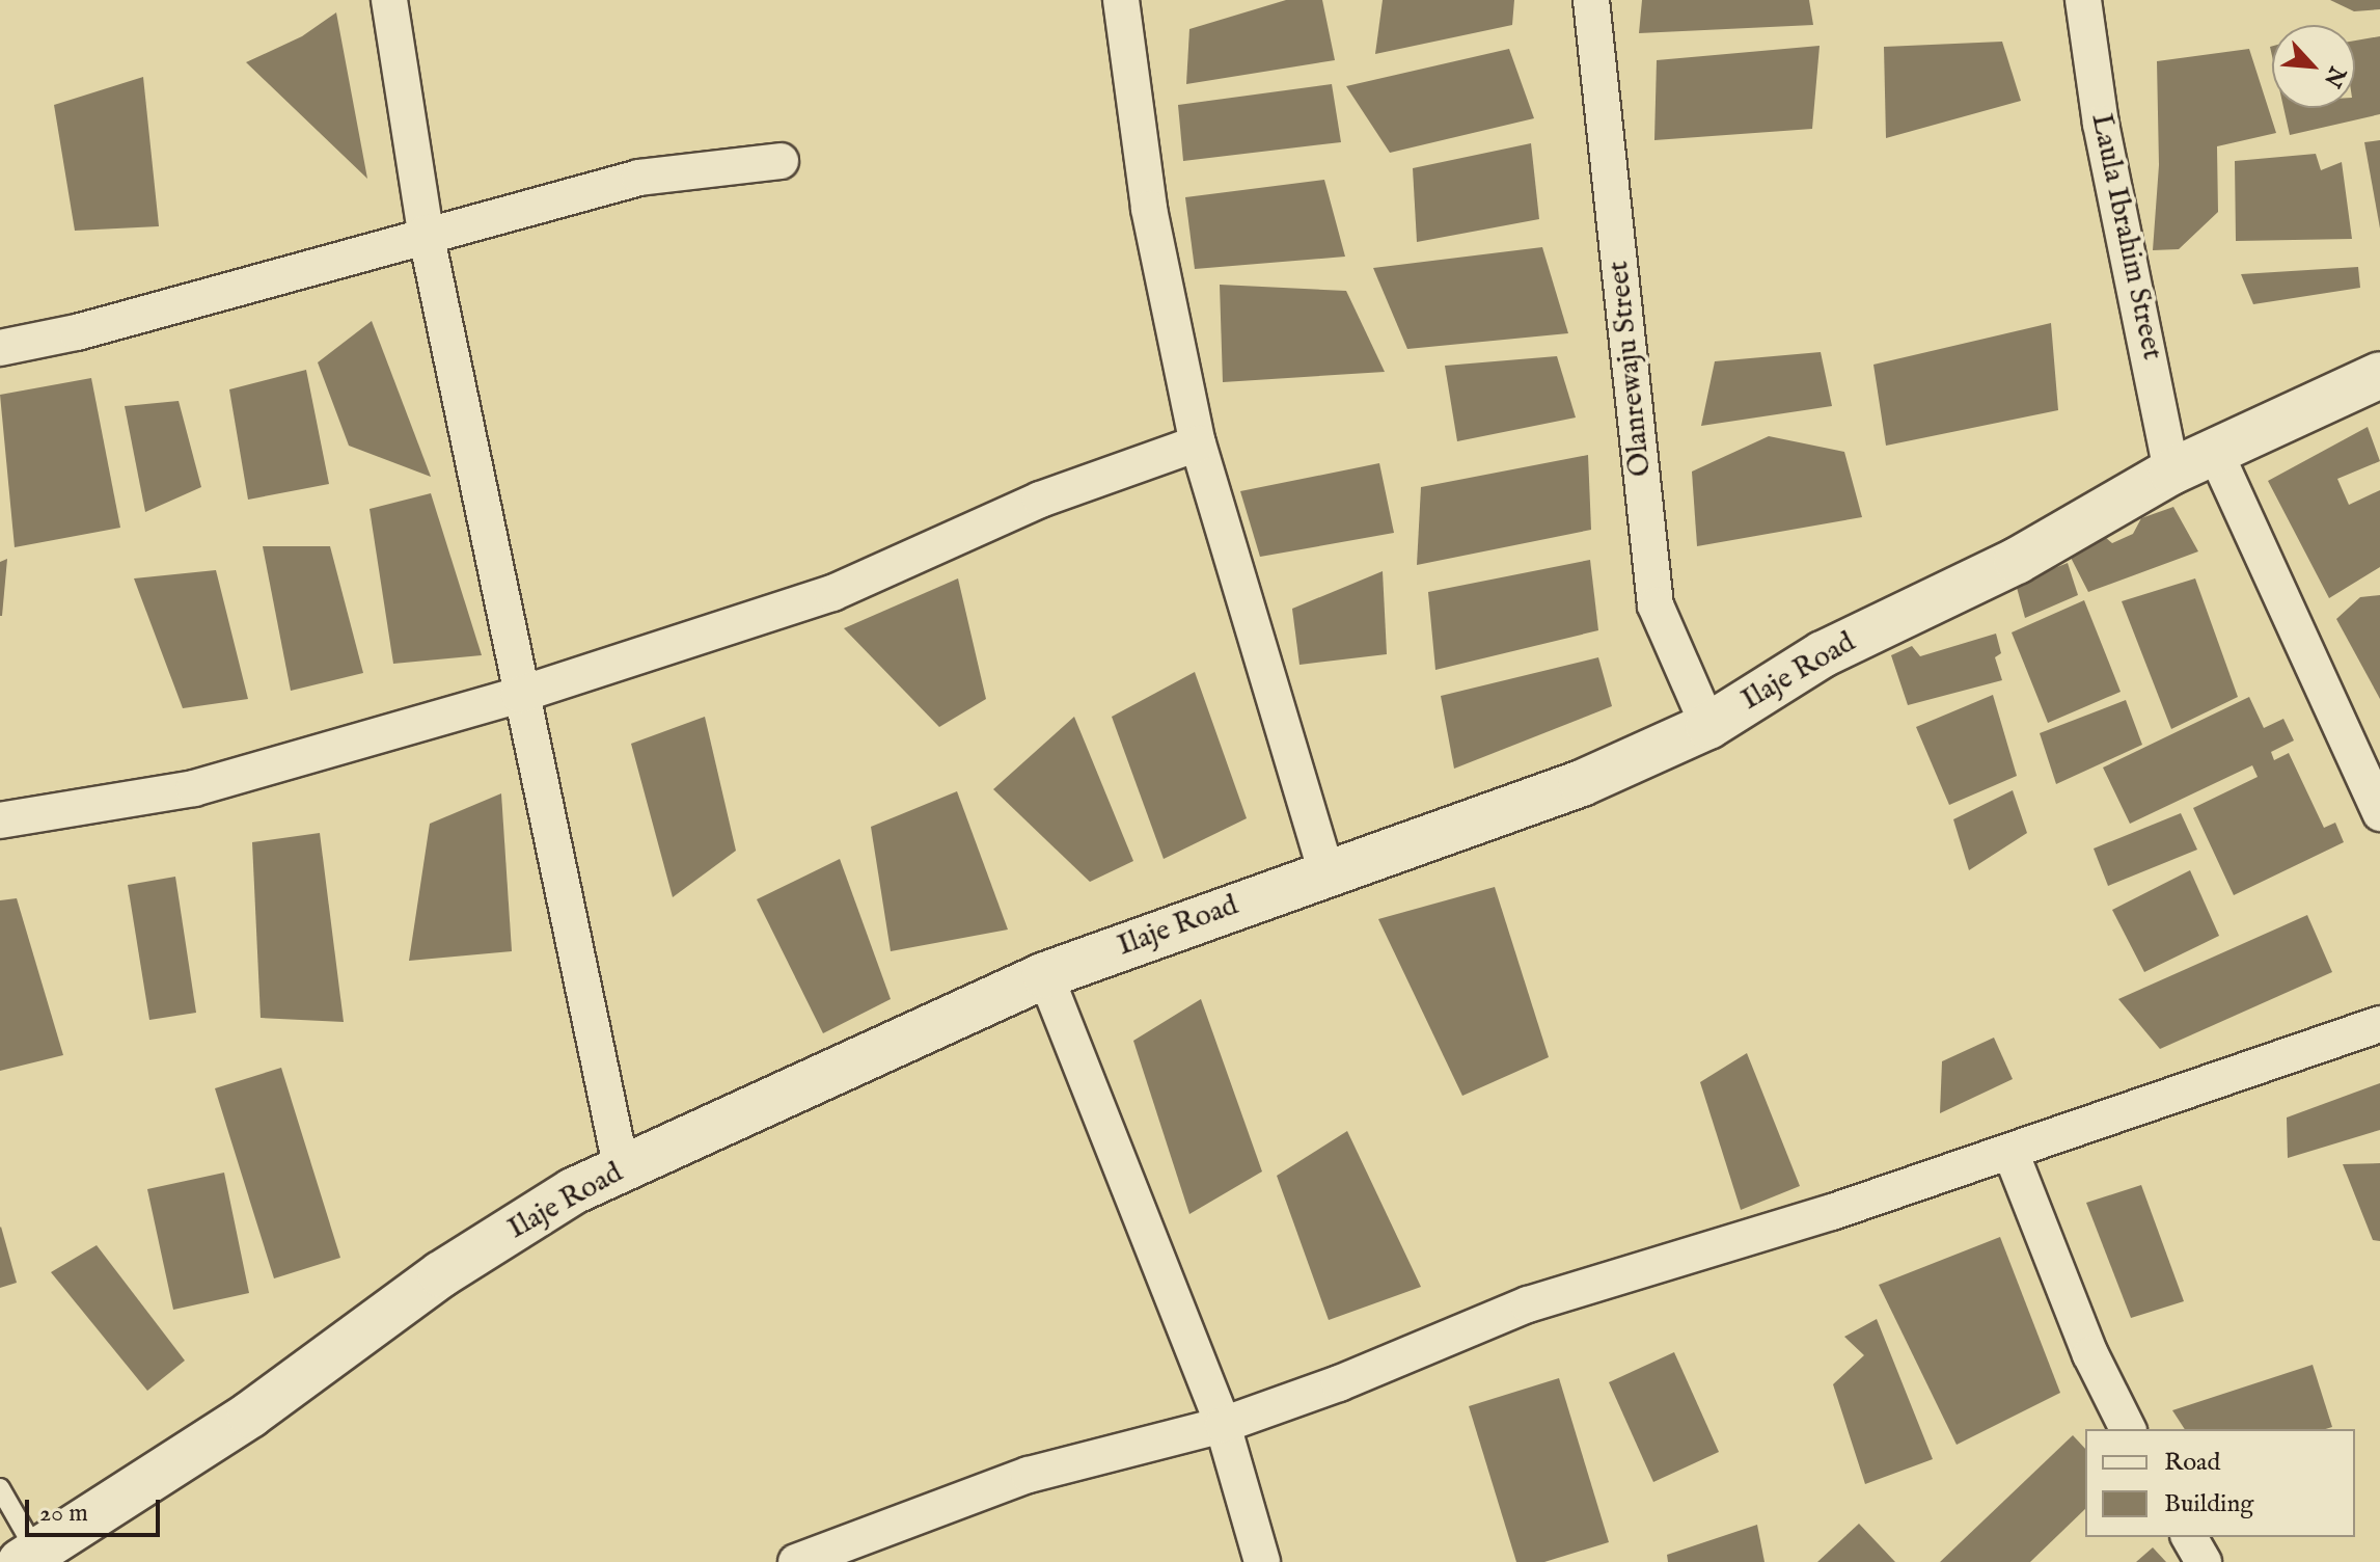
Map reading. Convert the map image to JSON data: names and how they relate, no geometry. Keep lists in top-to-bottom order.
{
  "streets": {
    "street": ["Laula Ibrahim Street", "Olanrewaju Street", "Ilaje Road"]
  },
  "crossings": [
    ["Laula Ibrahim Street", "Ilaje Road"],
    ["Olanrewaju Street", "Ilaje Road"]
  ],
  "legend": ["Road", "Building"],
  "scale_bar": "20 m",
  "north": "bottom right"
}
